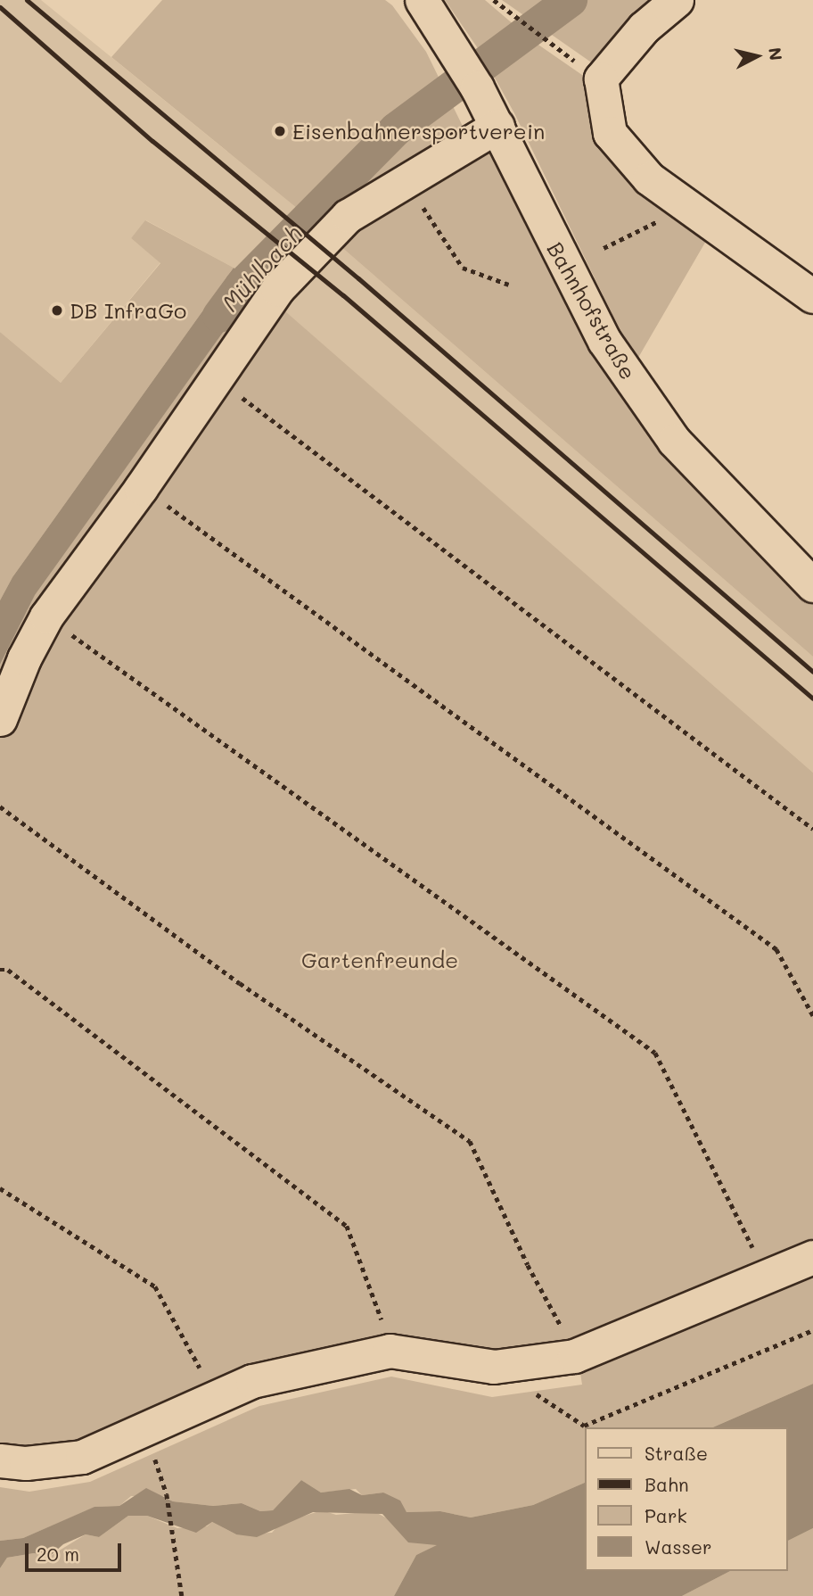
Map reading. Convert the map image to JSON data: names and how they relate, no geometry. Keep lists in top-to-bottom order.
{
  "streets": {
    "street": ["Bahnhofstraße"]
  },
  "water": ["Mühlbach"],
  "parks": ["Gartenfreunde"],
  "places": ["Eisenbahnersportverein", "DB InfraGo"],
  "legend": [
    "Straße",
    "Bahn",
    "Park",
    "Wasser"
  ],
  "scale_bar": "20 m",
  "north": "right"
}
